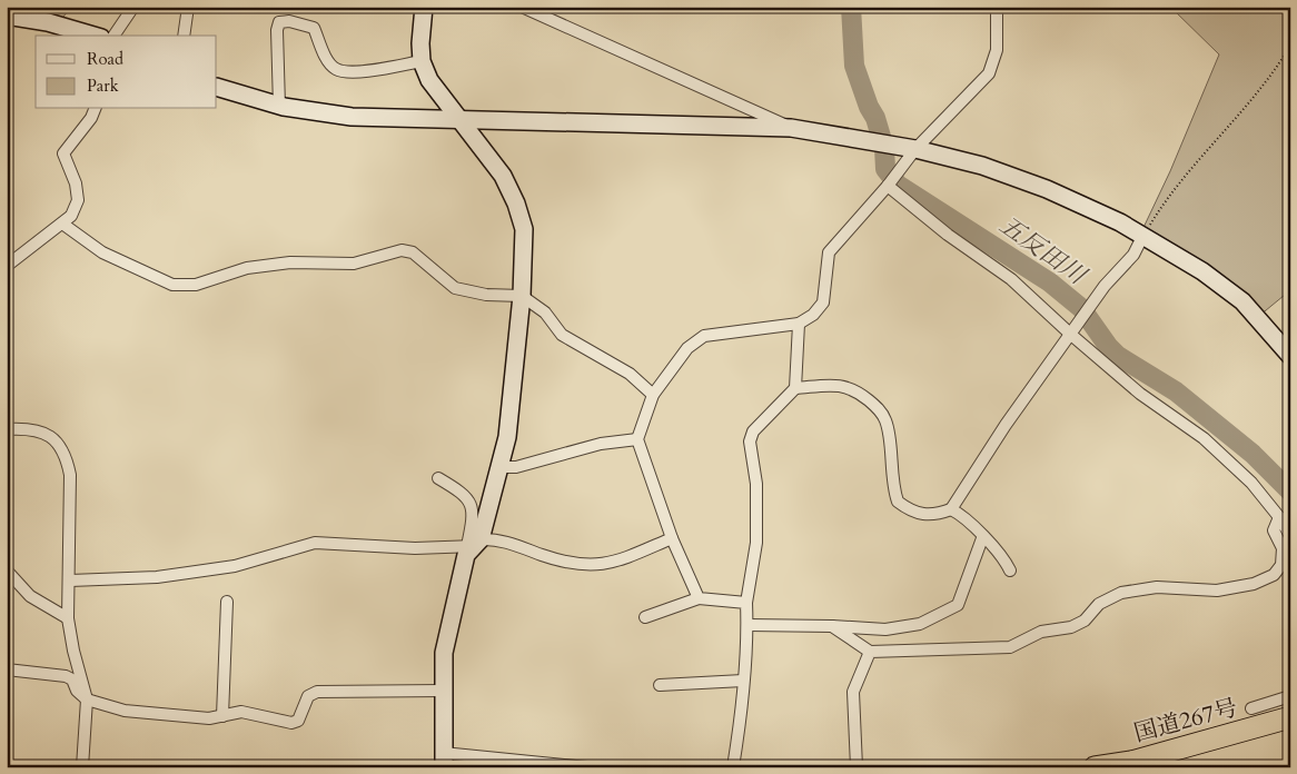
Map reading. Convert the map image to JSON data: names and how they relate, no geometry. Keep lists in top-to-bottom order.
{
  "streets": {
    "highway": ["国道267号"]
  },
  "water": ["五反田川"],
  "legend": ["Road", "Park"]
}
